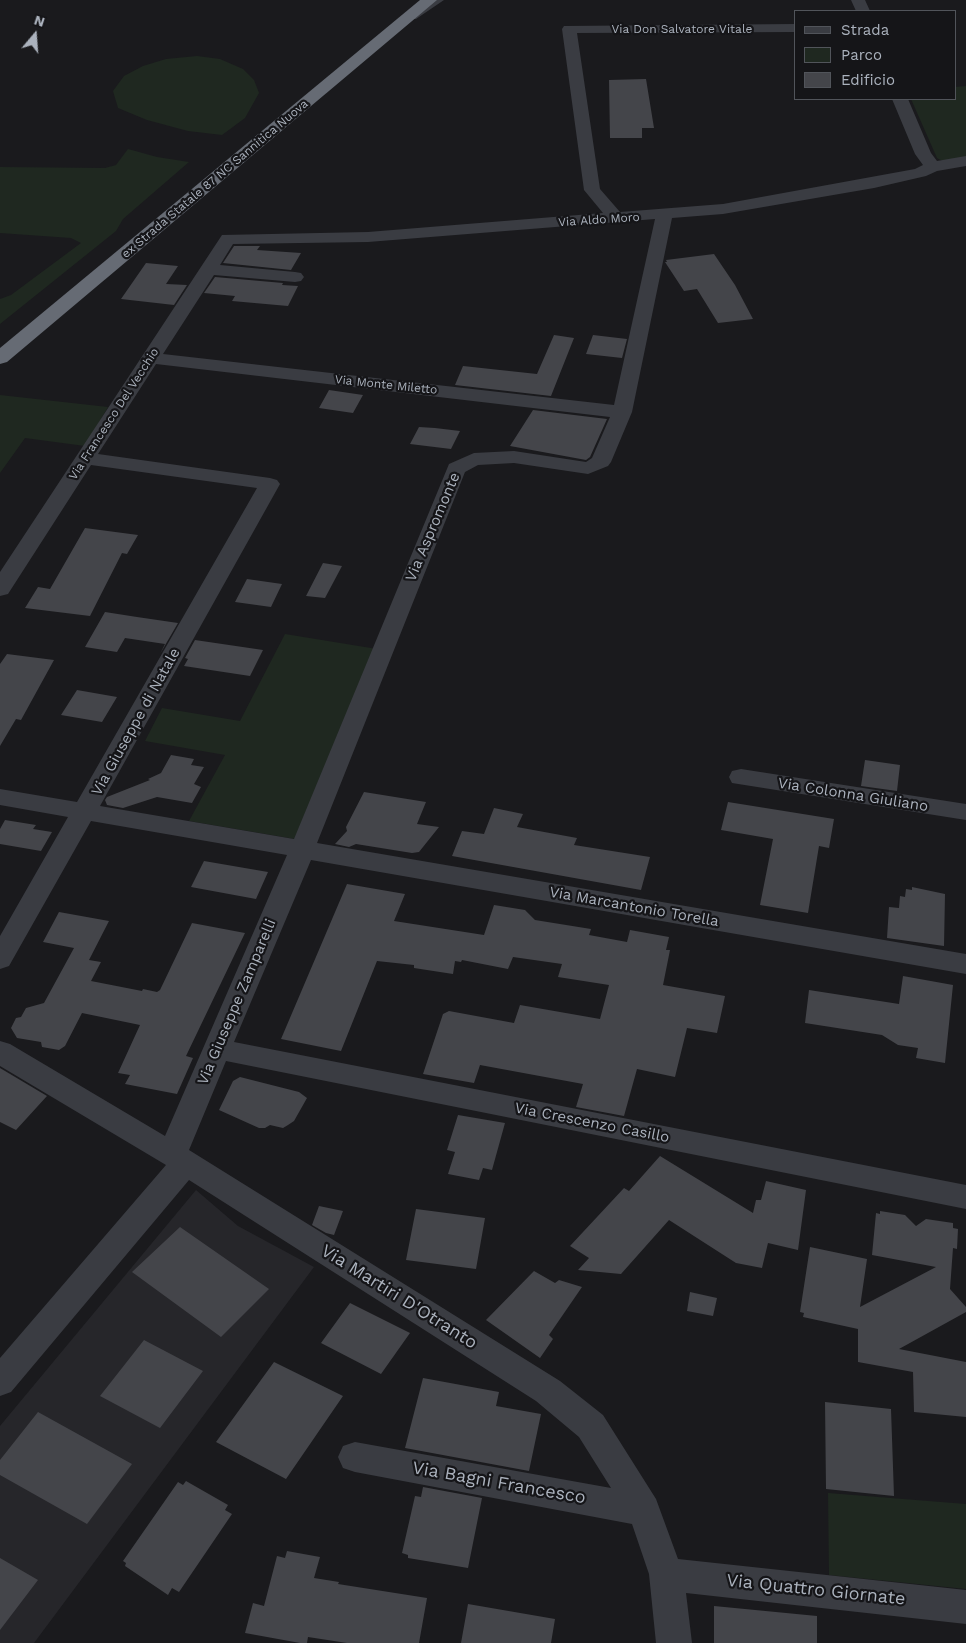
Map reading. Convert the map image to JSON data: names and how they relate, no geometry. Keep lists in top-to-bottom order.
{
  "streets": {
    "highway": ["ex Strada Statale 87 NC Sannitica Nuova"],
    "street": [
      "Via Don Salvatore Vitale",
      "Via Aldo Moro",
      "Via Monte Miletto",
      "Via Francesco Del Vecchio",
      "Via Aspromonte",
      "Via Giuseppe di Natale",
      "Via Colonna Giuliano",
      "Via Marcantonio Torella",
      "Via Giuseppe Zamparelli",
      "Via Crescenzo Casillo",
      "Via Martiri D'Otranto",
      "Via Bagni Francesco",
      "Via Quattro Giornate"
    ]
  },
  "crossings": [
    ["Via Don Salvatore Vitale", "Via Aldo Moro"],
    ["Via Aldo Moro", "Via Francesco Del Vecchio"],
    ["Via Aldo Moro", "Via Aspromonte"],
    ["Via Monte Miletto", "Via Francesco Del Vecchio"],
    ["Via Monte Miletto", "Via Aspromonte"],
    ["Via Francesco Del Vecchio", "Via Giuseppe di Natale"],
    ["Via Aspromonte", "Via Marcantonio Torella"],
    ["Via Aspromonte", "Via Giuseppe Zamparelli"],
    ["Via Marcantonio Torella", "Via Giuseppe Zamparelli"],
    ["Via Giuseppe Zamparelli", "Via Crescenzo Casillo"],
    ["Via Giuseppe Zamparelli", "Via Martiri D'Otranto"],
    ["Via Martiri D'Otranto", "Via Bagni Francesco"],
    ["Via Martiri D'Otranto", "Via Quattro Giornate"]
  ],
  "legend": ["Strada", "Parco", "Edificio"],
  "north": "top"
}
